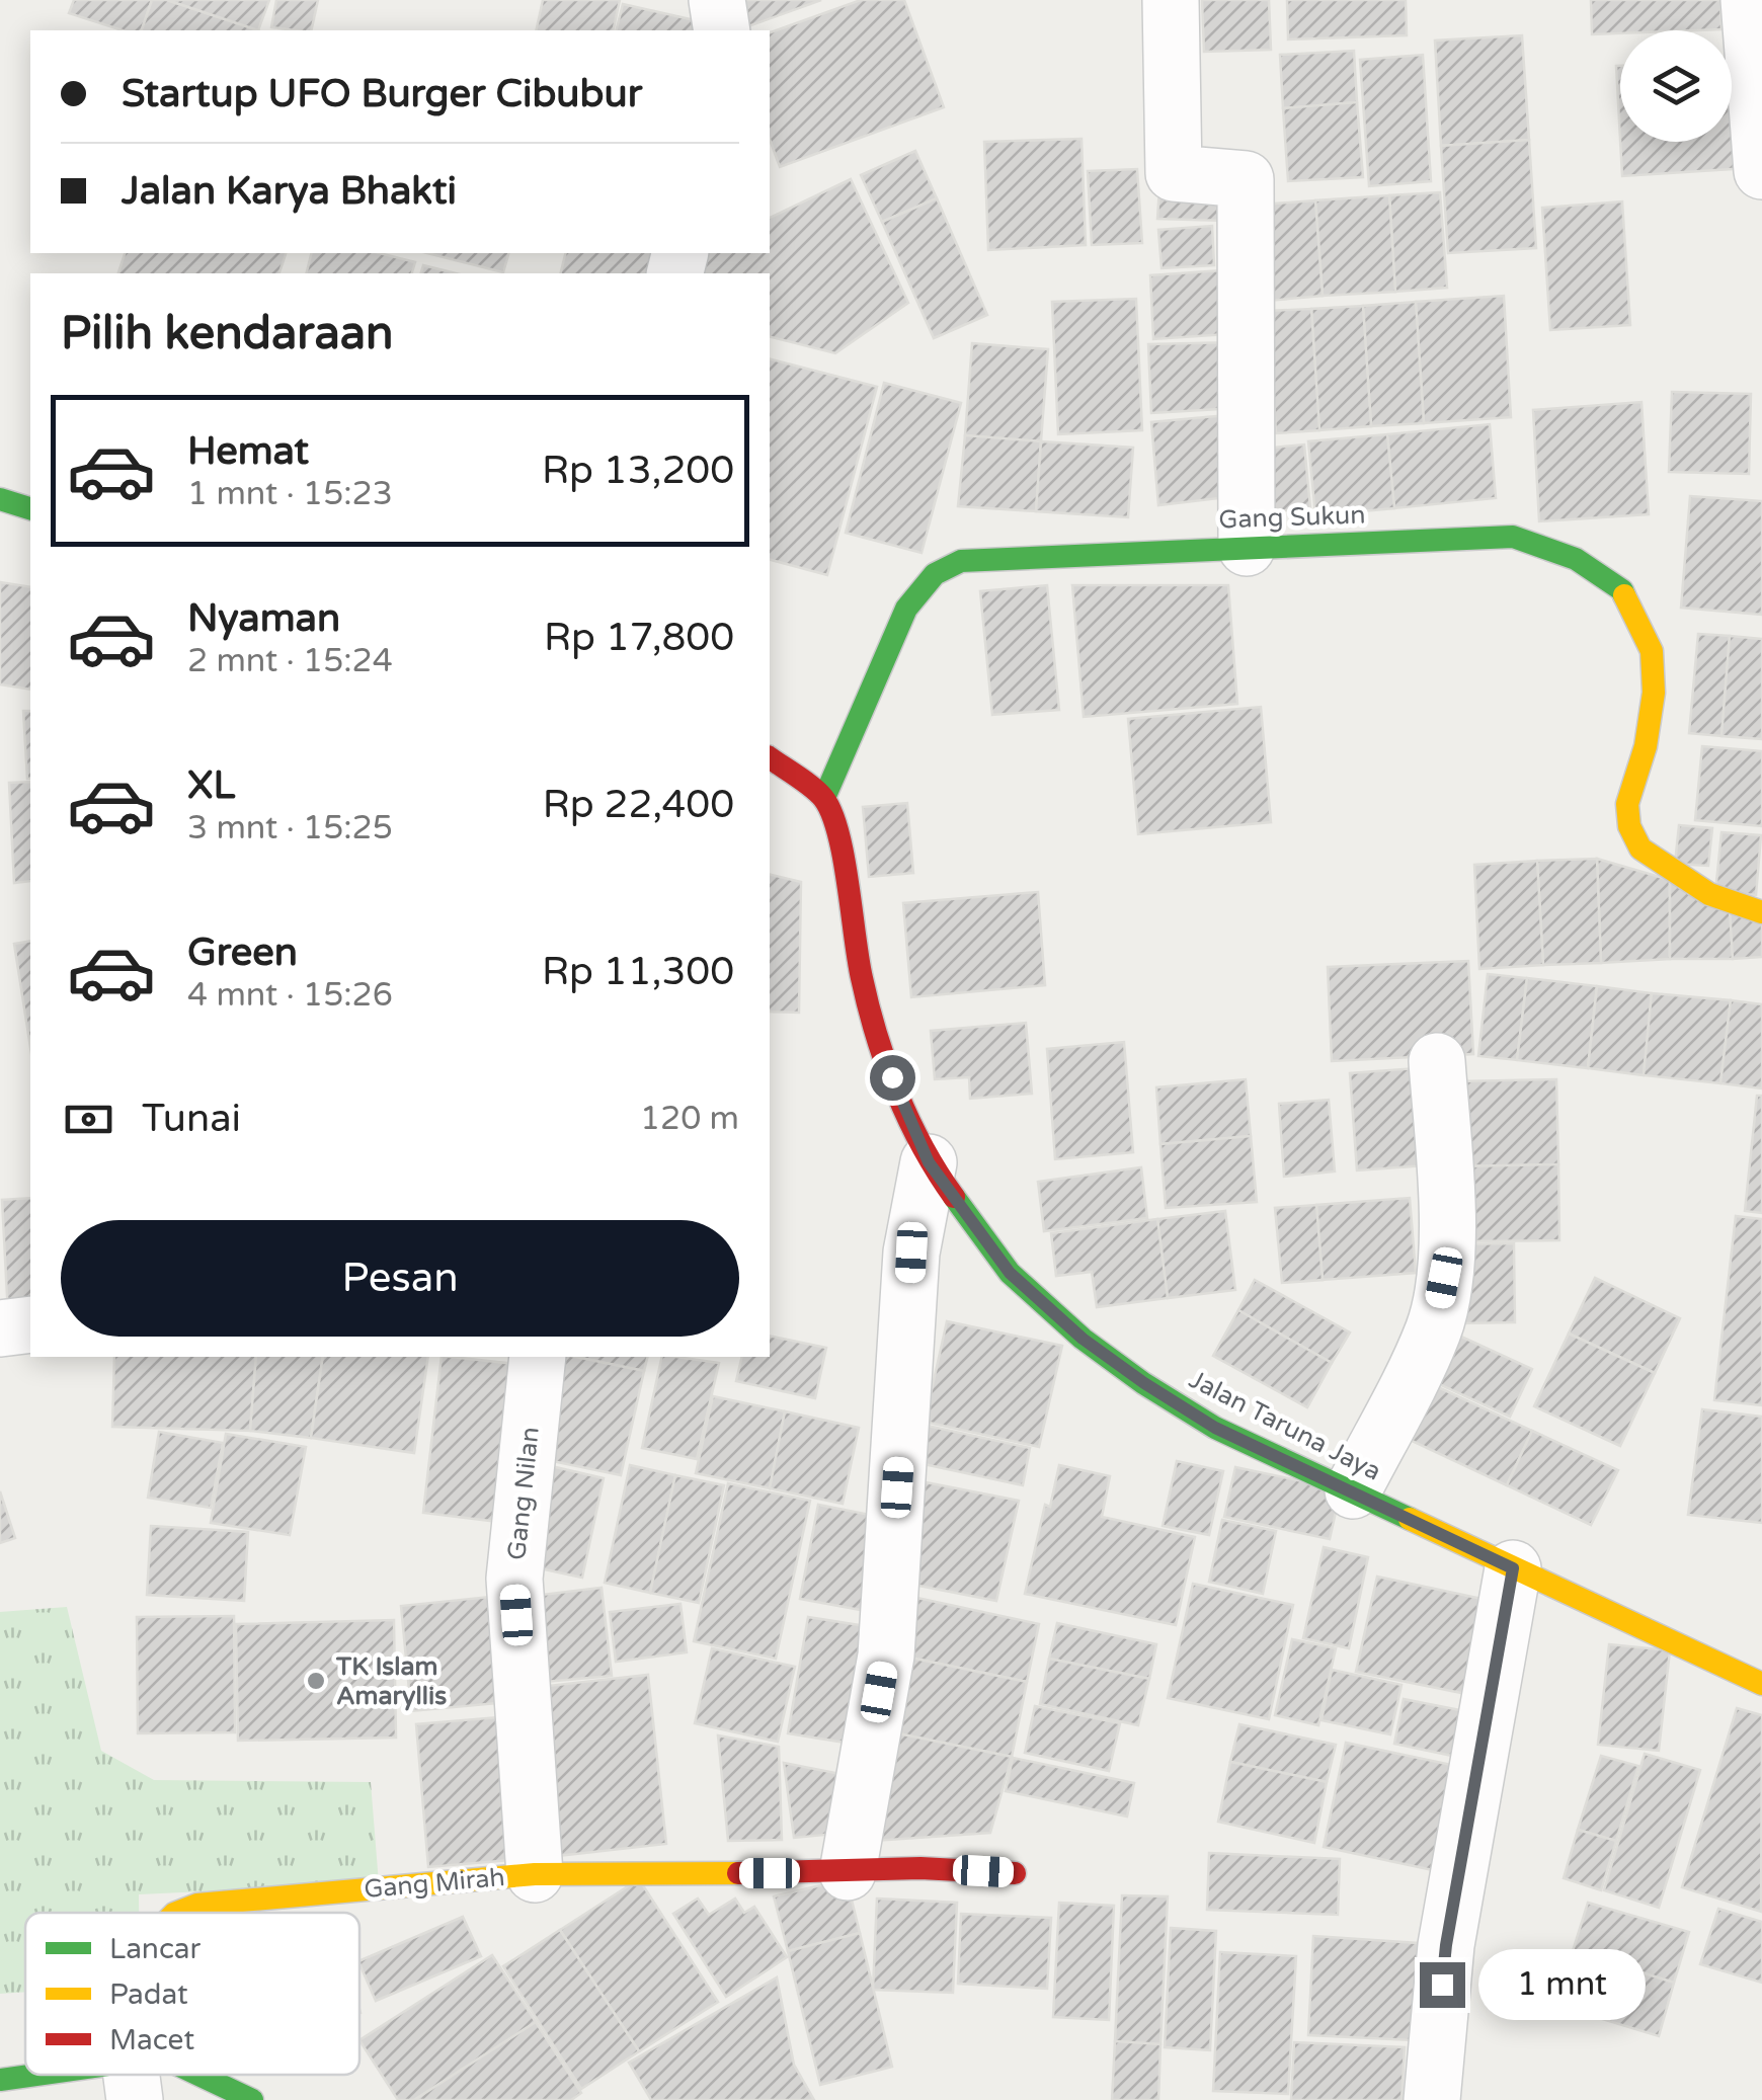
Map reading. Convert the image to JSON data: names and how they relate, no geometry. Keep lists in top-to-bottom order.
{
  "streets": {
    "street": [
      "Gang Sukun",
      "Jalan Taruna Jaya",
      "Gang Nilan",
      "Gang Mirah"
    ]
  },
  "crossings": [
    ["Gang Sukun", "Jalan Taruna Jaya"],
    ["Gang Nilan", "Gang Mirah"]
  ],
  "places": ["TK Islam Amaryllis"],
  "legend": ["Lancar", "Padat", "Macet"],
  "page": {
    "banner": ["Startup UFO Burger Cibubur", "Jalan Karya Bhakti"],
    "heading": "Pilih kendaraan",
    "list": [
      {
        "name": "Hemat",
        "note": "1 mnt · 15:23",
        "value": "Rp 13,200"
      },
      {
        "name": "Nyaman",
        "note": "2 mnt · 15:24",
        "value": "Rp 17,800"
      },
      {
        "name": "XL",
        "note": "3 mnt · 15:25",
        "value": "Rp 22,400"
      },
      {
        "name": "Green",
        "note": "4 mnt · 15:26",
        "value": "Rp 11,300"
      }
    ],
    "pay": ["Tunai", "120 m"],
    "buttons": "Pesan",
    "bubble": "1 mnt"
  }
}
